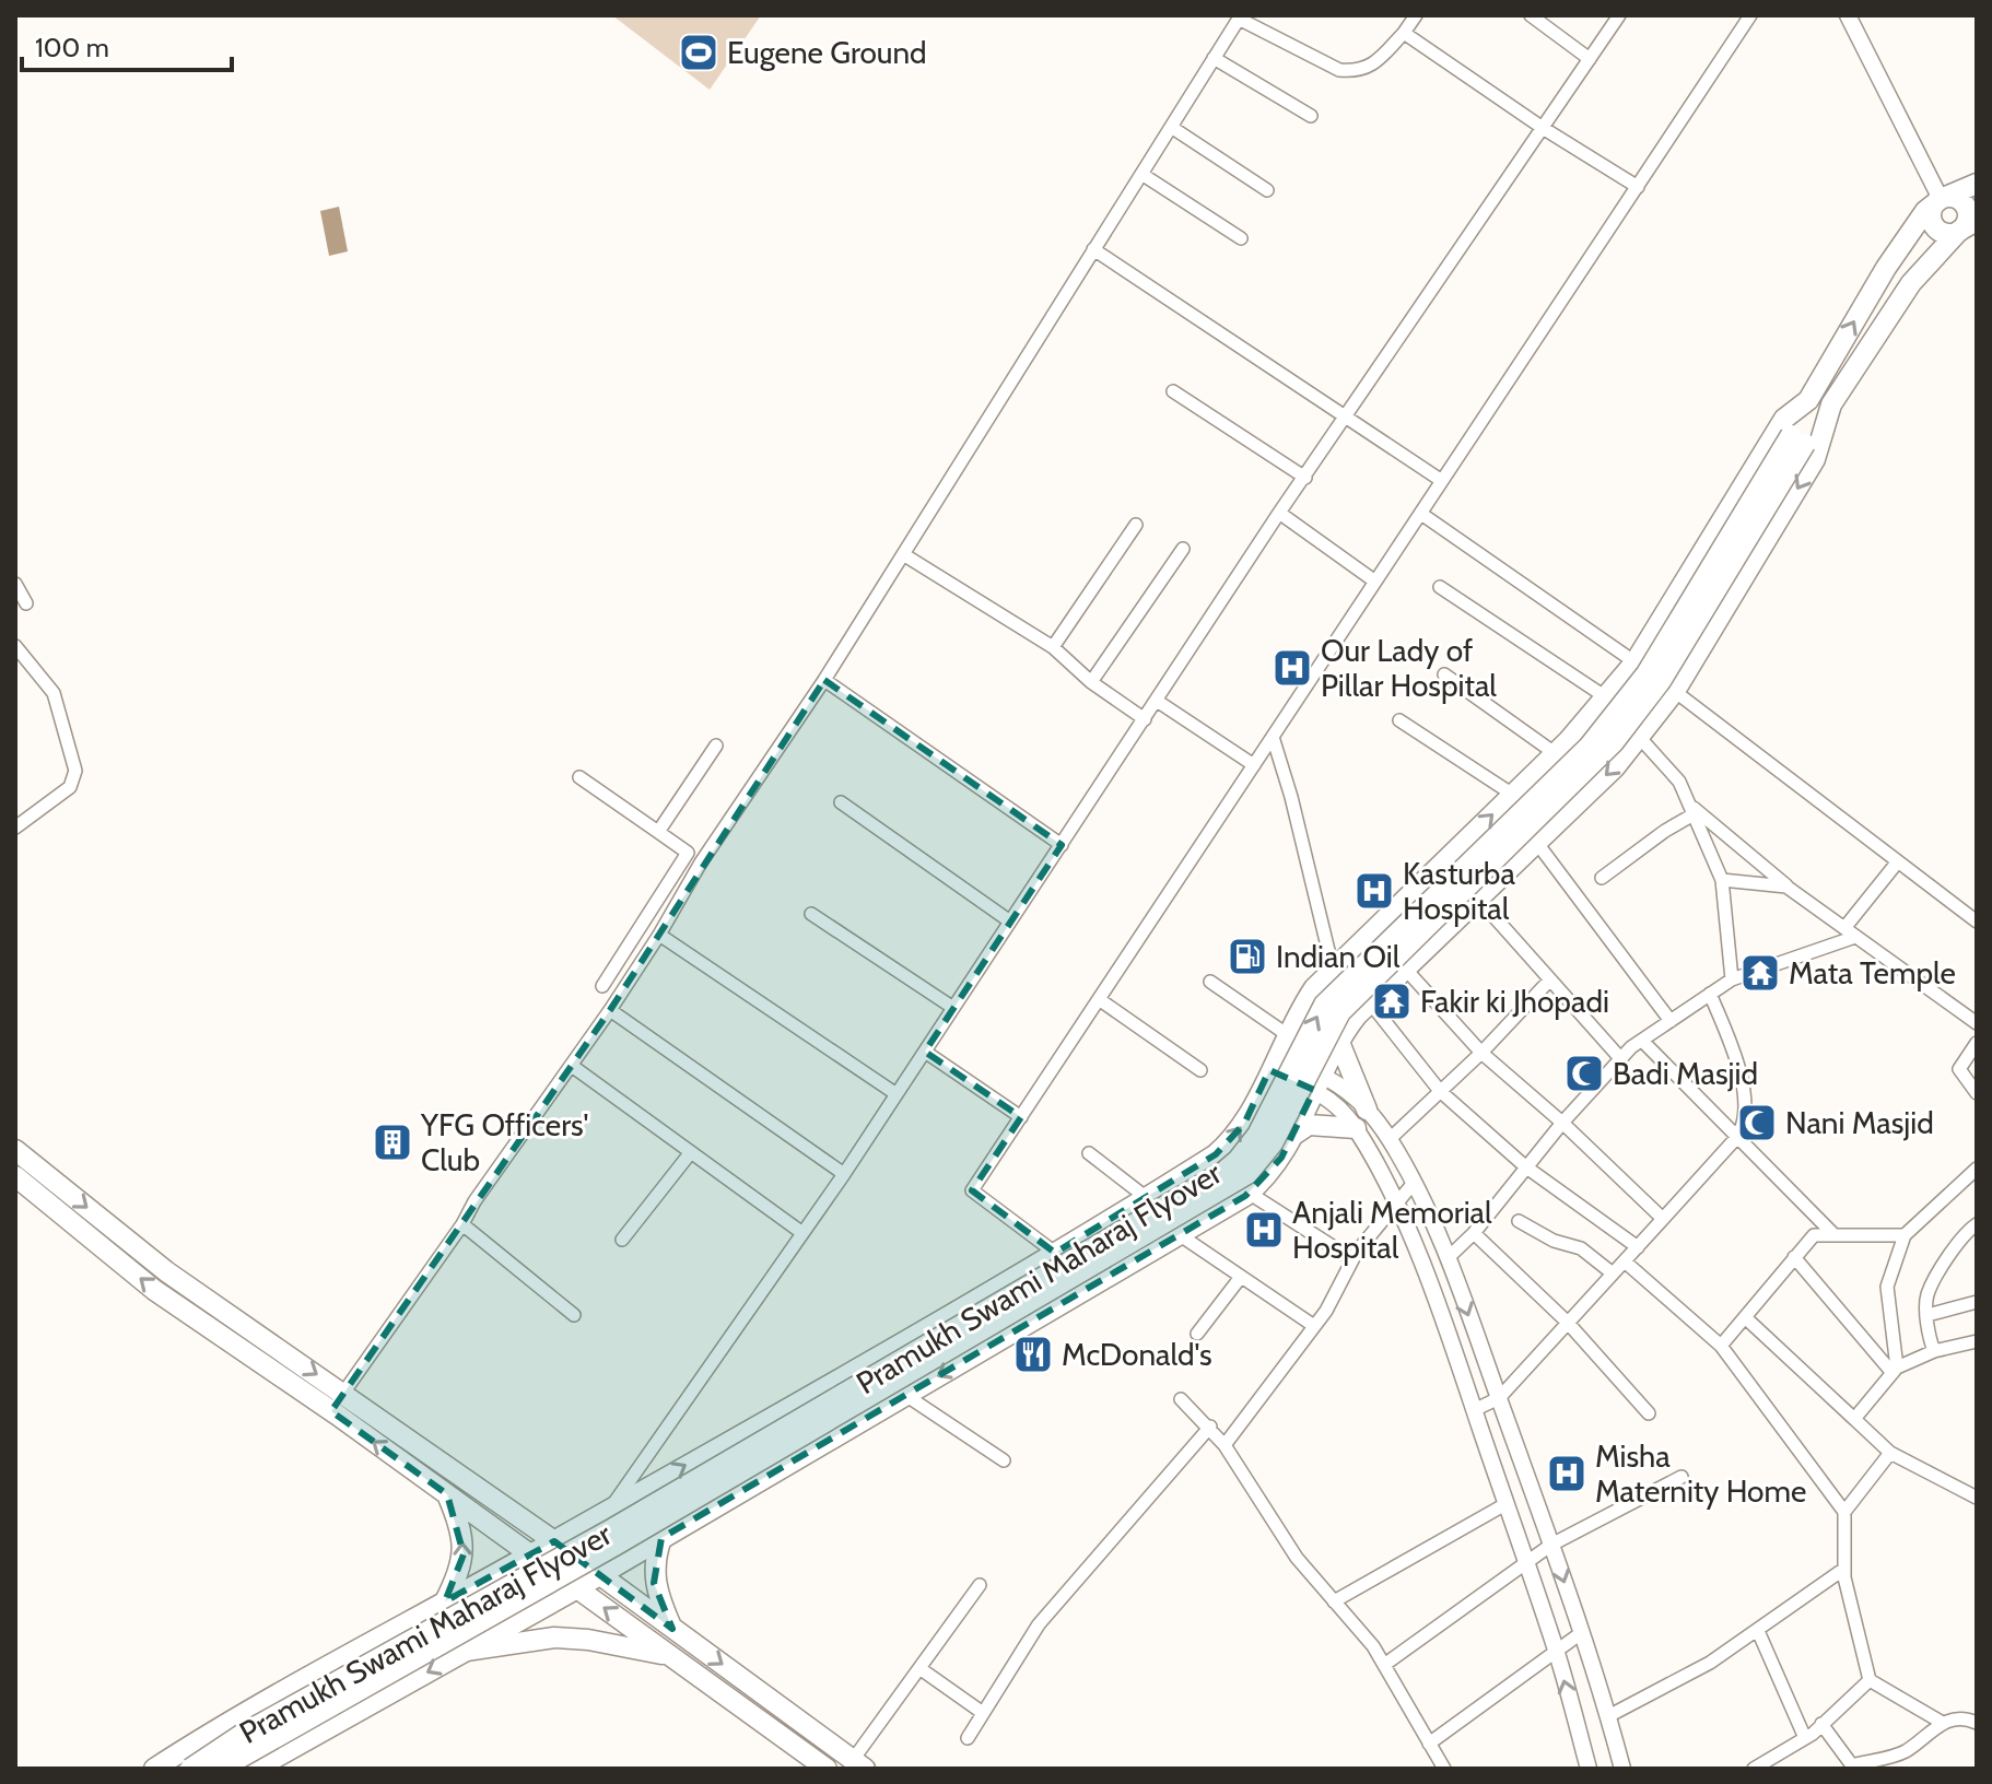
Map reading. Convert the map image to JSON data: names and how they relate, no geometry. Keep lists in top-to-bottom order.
{
  "streets": {
    "main road": ["Pramukh Swami Maharaj Flyover"]
  },
  "places": {
    "sports": ["Eugene Ground"],
    "hospital": [
      "Our Lady of Pillar Hospital",
      "Kasturba Hospital",
      "Anjali Memorial Hospital",
      "Misha Maternity Home"
    ],
    "fuel station": ["Indian Oil"],
    "temple": ["Mata Temple", "Fakir ki Jhopadi"],
    "mosque": ["Badi Masjid", "Nani Masjid"],
    "building": ["YFG Officers' Club"],
    "restaurant": ["McDonald's"]
  },
  "scale_bar": "100 m"
}
